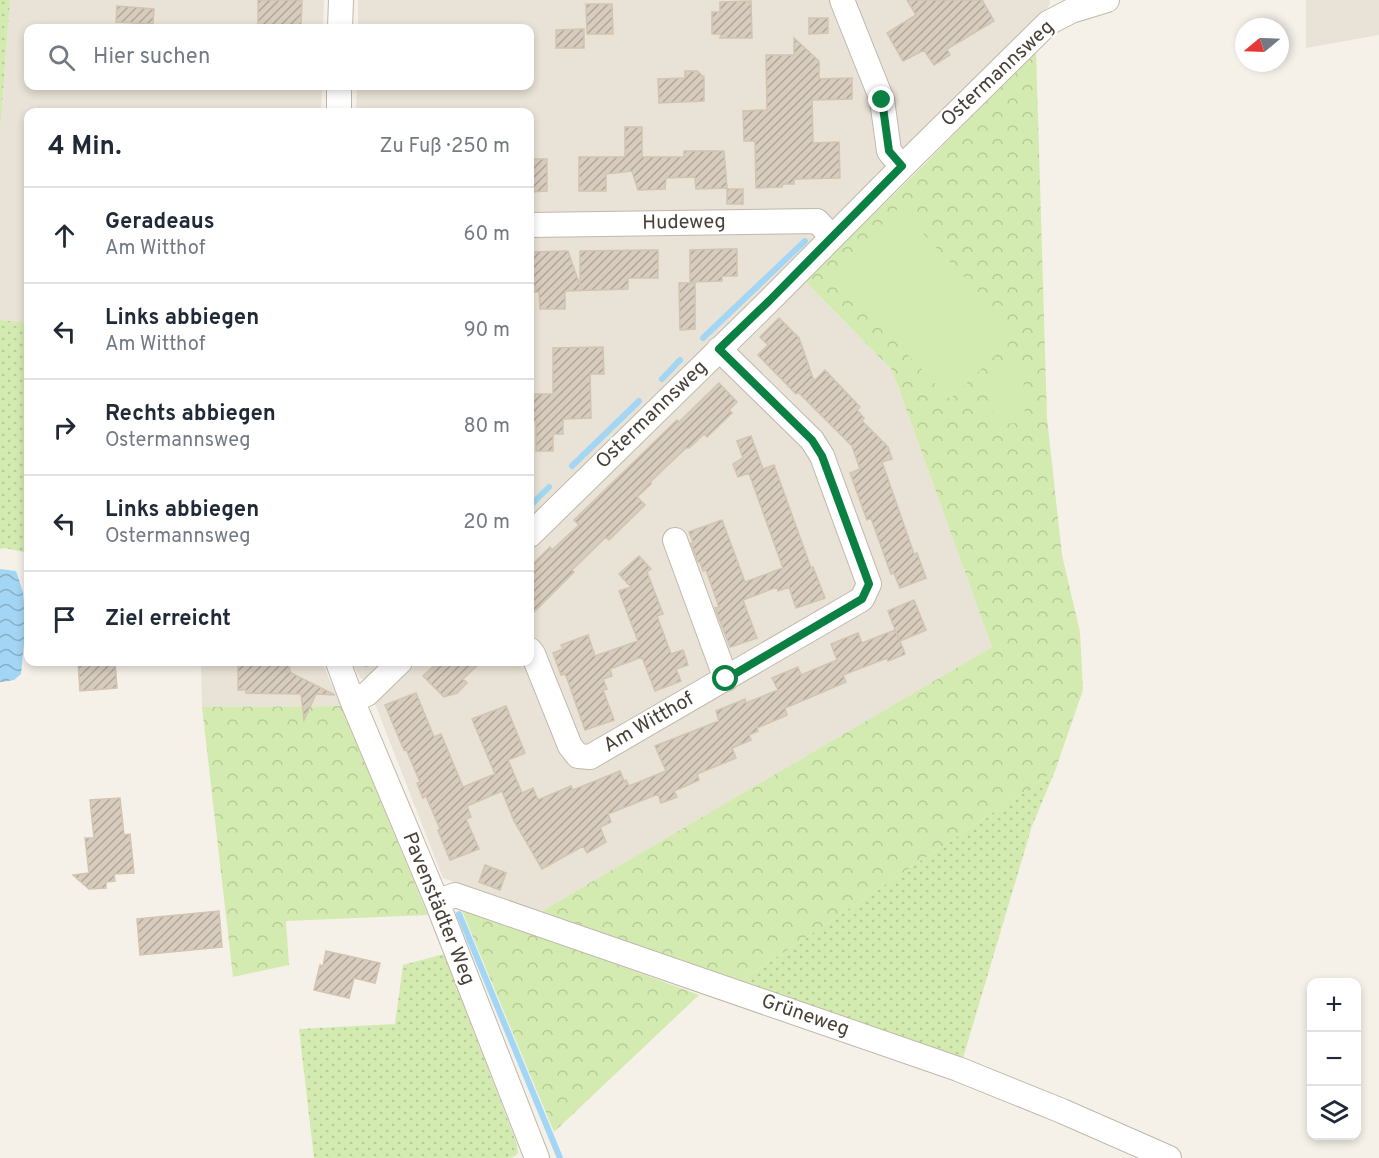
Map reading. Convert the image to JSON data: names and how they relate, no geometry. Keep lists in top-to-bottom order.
{
  "streets": {
    "street": [
      "Ostermannsweg",
      "Hudeweg",
      "Am Witthof",
      "Pavenstädter Weg",
      "Grüneweg"
    ]
  },
  "crossings": [
    ["Ostermannsweg", "Hudeweg"],
    ["Ostermannsweg", "Am Witthof"],
    ["Pavenstädter Weg", "Grüneweg"]
  ],
  "north": "left",
  "page": {
    "search": "Hier suchen",
    "heading": ["4 Min.", "Zu Fuß · 250 m"],
    "list": [
      ["Geradeaus", "Am Witthof", "60 m"],
      ["Links abbiegen", "Am Witthof", "90 m"],
      ["Rechts abbiegen", "Ostermannsweg", "80 m"],
      ["Links abbiegen", "Ostermannsweg", "20 m"],
      "Ziel erreicht"
    ],
    "map_buttons": ["+", "−"]
  }
}
